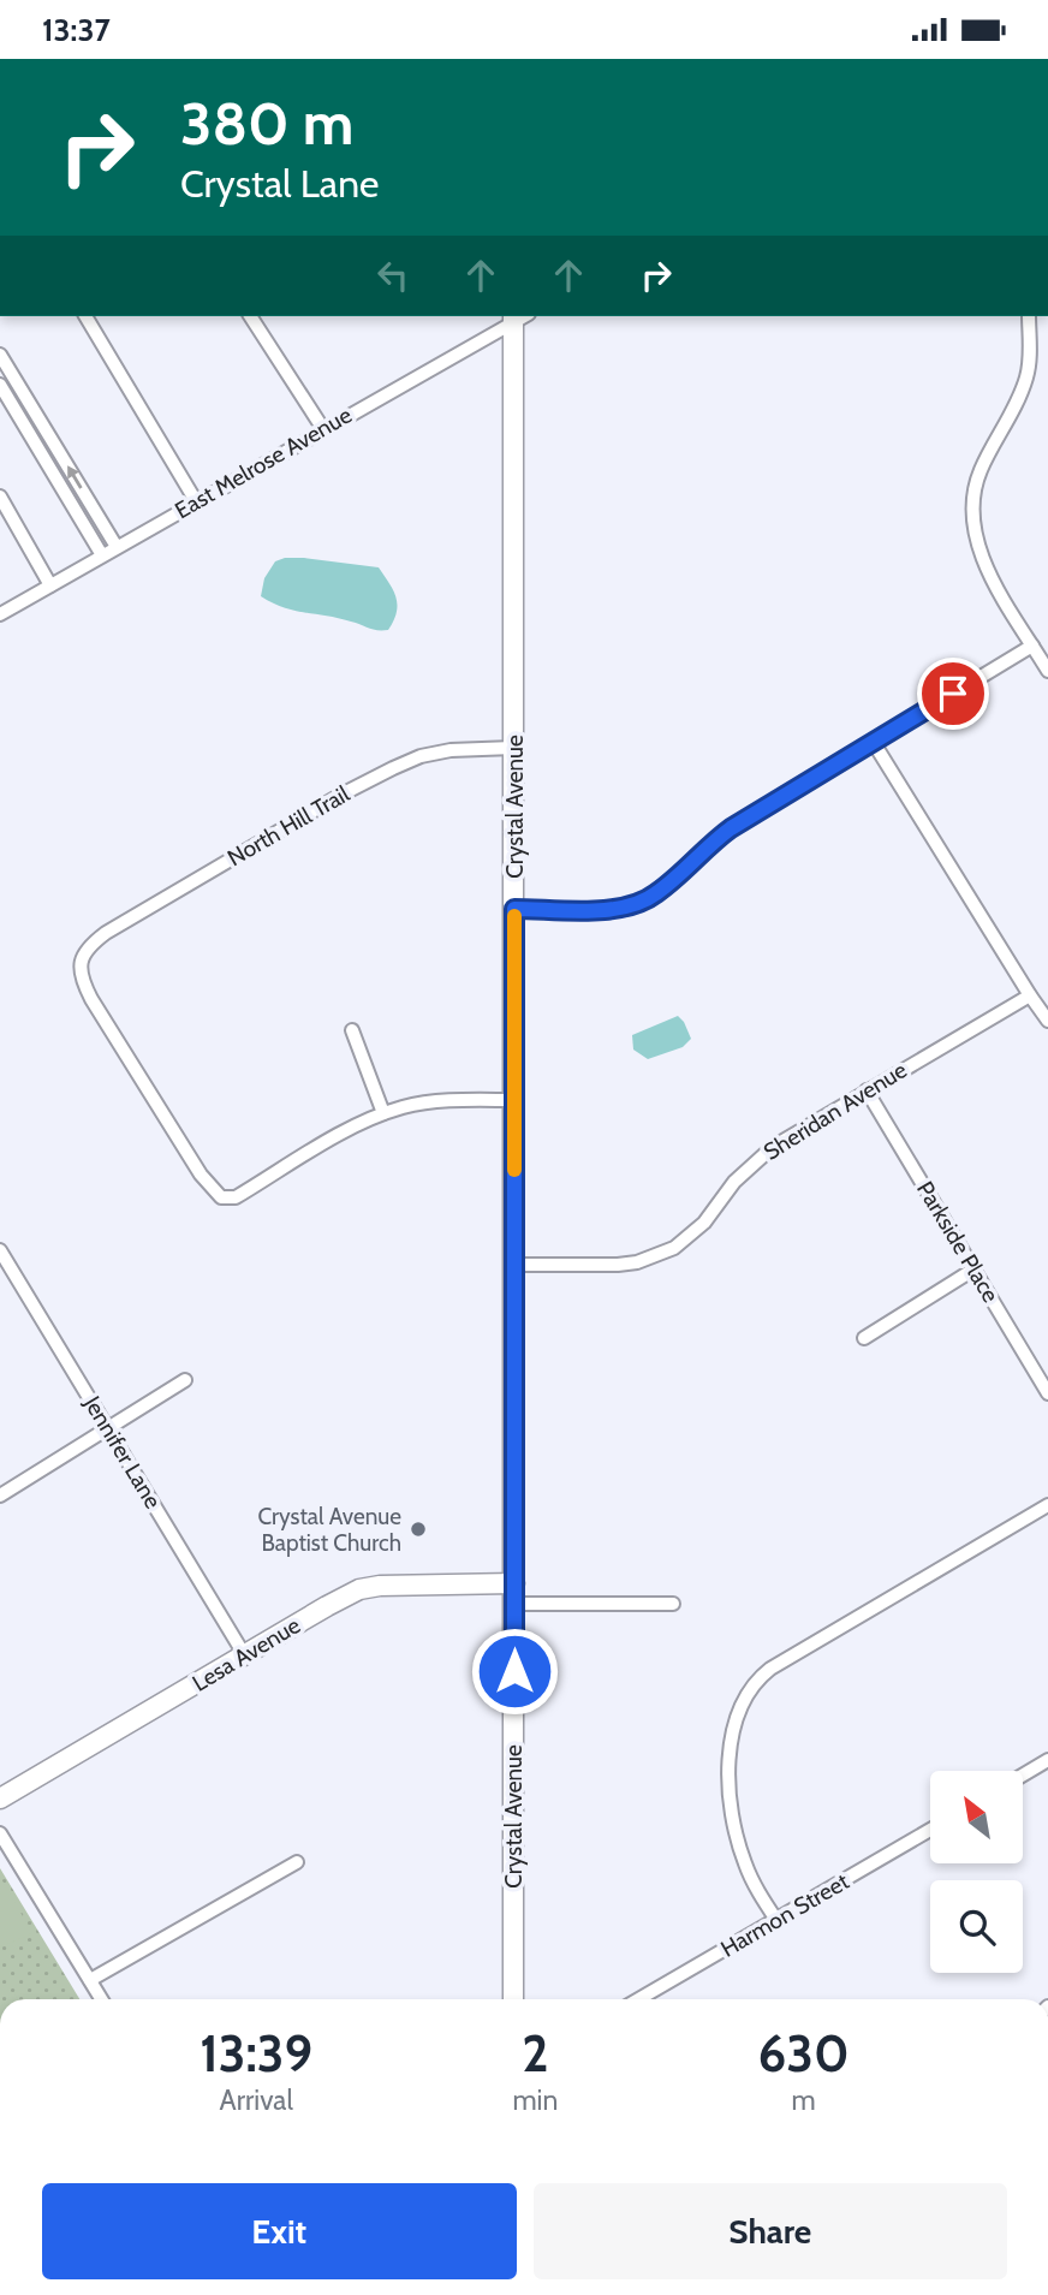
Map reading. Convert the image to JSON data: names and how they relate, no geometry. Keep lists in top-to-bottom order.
{
  "streets": {
    "street": [
      "East Melrose Avenue",
      "Crystal Avenue",
      "North Hill Trail",
      "Sheridan Avenue",
      "Parkside Place",
      "Jennifer Lane",
      "Lesa Avenue",
      "Harmon Street"
    ]
  },
  "crossings": [
    ["East Melrose Avenue", "Crystal Avenue"],
    ["Crystal Avenue", "North Hill Trail"],
    ["Crystal Avenue", "Sheridan Avenue"],
    ["Crystal Avenue", "Lesa Avenue"],
    ["Sheridan Avenue", "Parkside Place"],
    ["Jennifer Lane", "Lesa Avenue"]
  ],
  "places": ["Crystal Avenue Baptist Church"],
  "north": "top left",
  "page": {
    "status": "13:37",
    "turn": ["380 m", "Crystal Lane"],
    "eta": [
      "13:39",
      "Arrival",
      "2",
      "min",
      "630",
      "m"
    ],
    "buttons": ["Exit", "Share"]
  }
}
